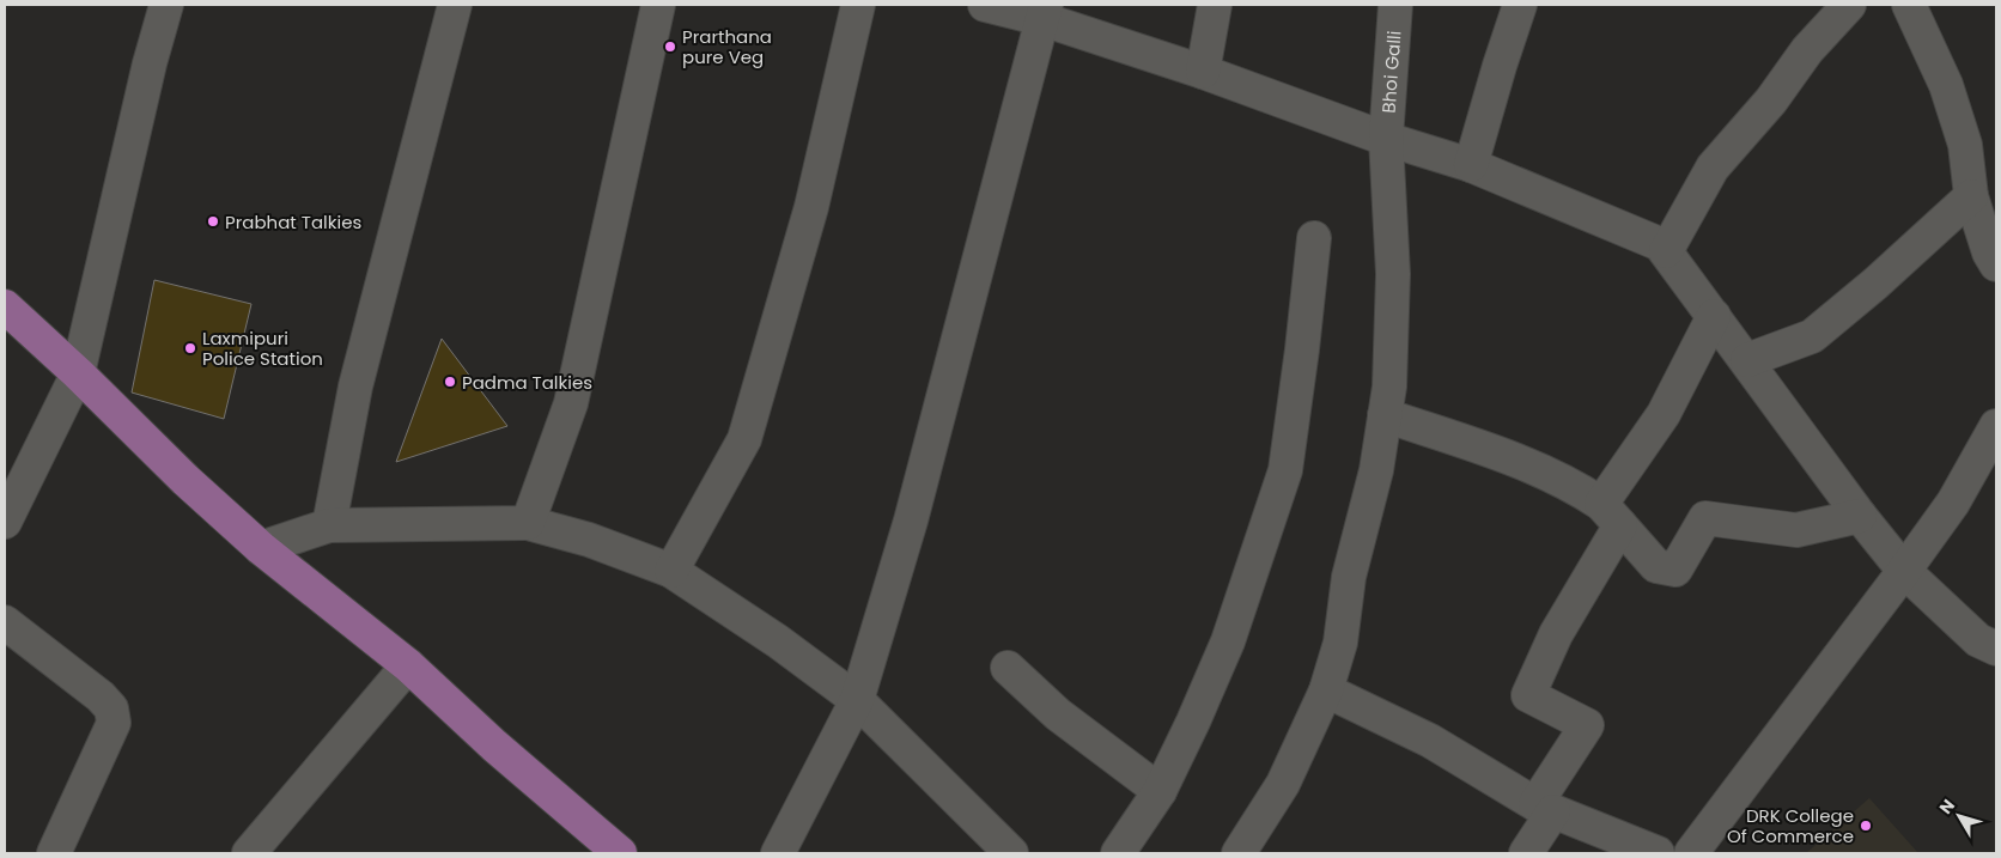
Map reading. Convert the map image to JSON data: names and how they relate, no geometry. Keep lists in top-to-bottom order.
{
  "streets": {
    "street": ["Bhoi Galli"]
  },
  "places": [
    "Prarthana pure Veg",
    "Prabhat Talkies",
    "Laxmipuri Police Station",
    "Padma Talkies",
    "DRK College Of Commerce"
  ],
  "north": "top left"
}
